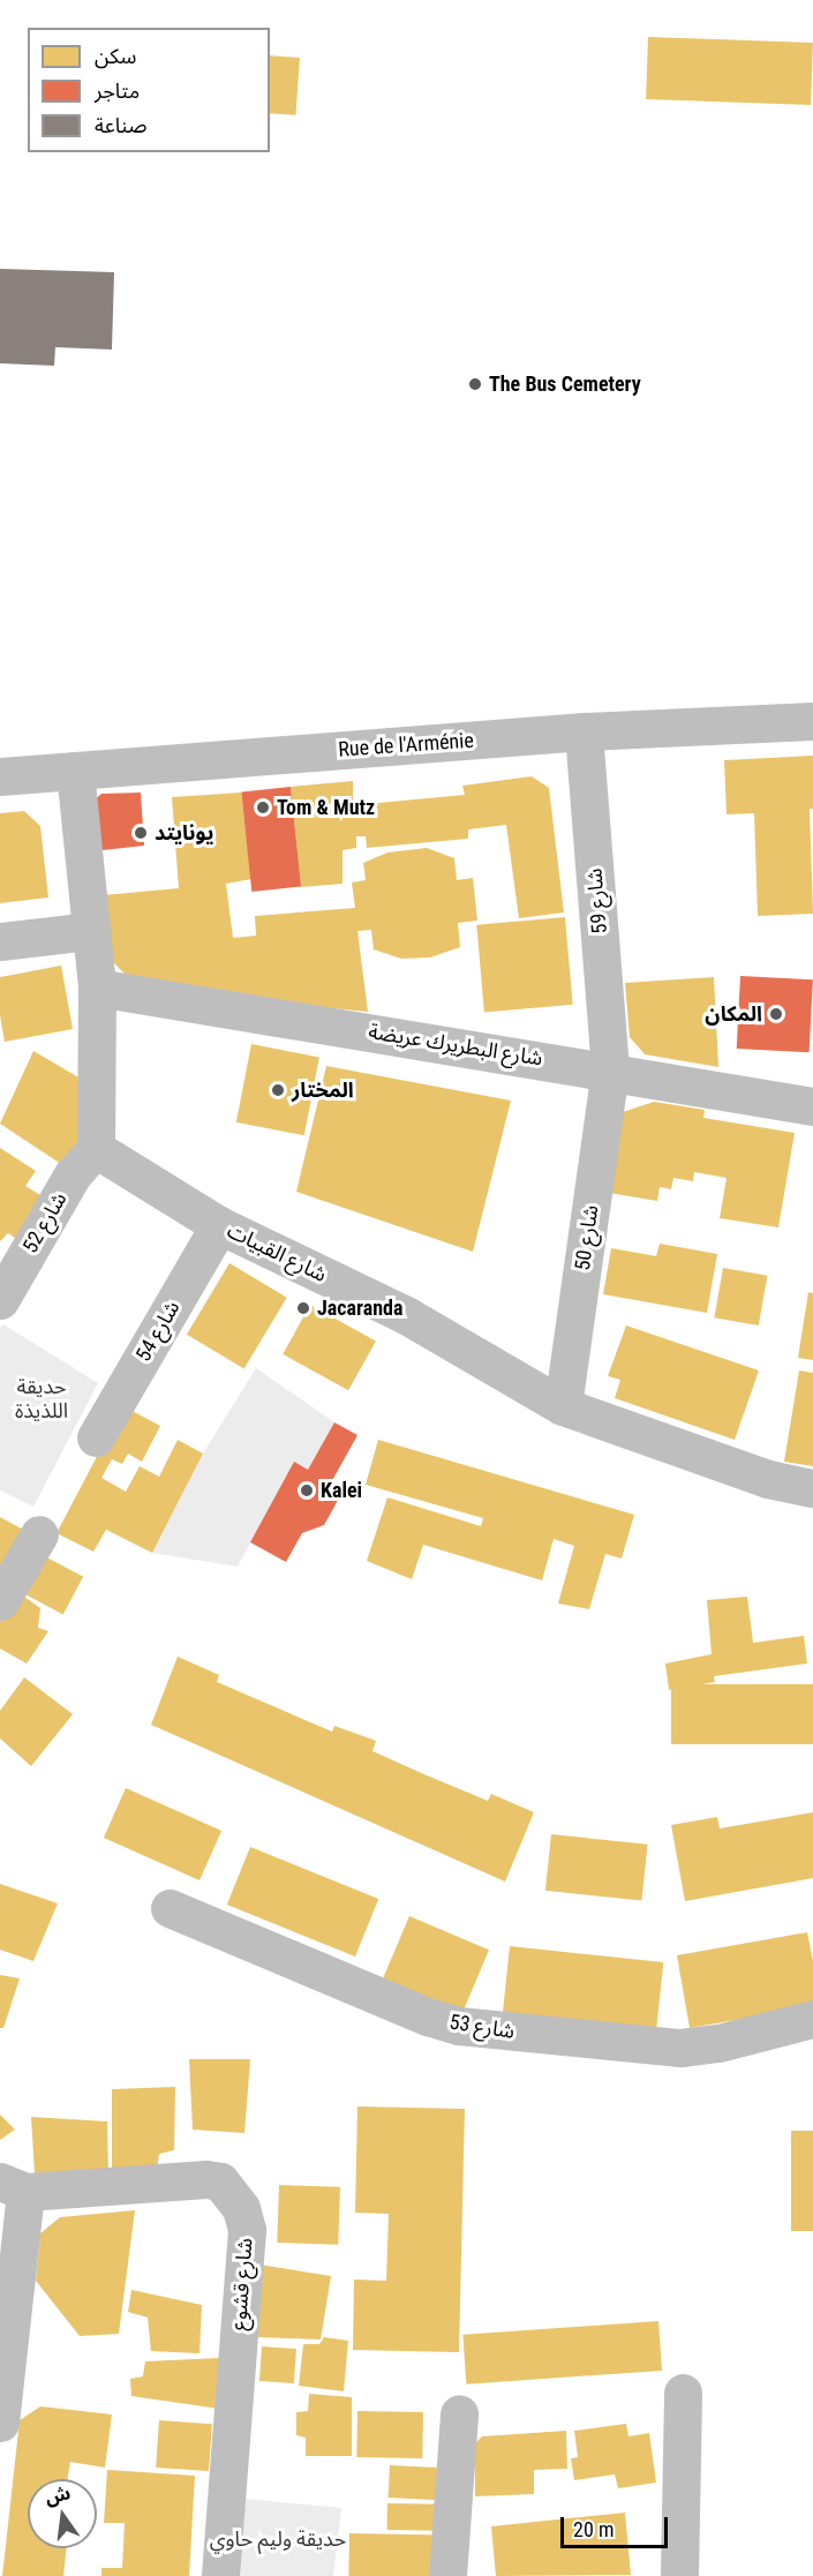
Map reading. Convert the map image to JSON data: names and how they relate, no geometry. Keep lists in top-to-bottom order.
{
  "streets": {
    "street": [
      "Rue de l'Arménie",
      "شارع 59",
      "شارع البطريرك عريضة",
      "شارع 52",
      "شارع 50",
      "شارع القبيات",
      "شارع 54",
      "شارع 53",
      "شارع قشوع"
    ]
  },
  "crossings": [
    ["Rue de l'Arménie", "شارع 59"],
    ["شارع 59", "شارع البطريرك عريضة"],
    ["شارع 59", "شارع 50"],
    ["شارع البطريرك عريضة", "شارع 50"],
    ["شارع 52", "شارع القبيات"],
    ["شارع 50", "شارع القبيات"],
    ["شارع القبيات", "شارع 54"]
  ],
  "parks": ["حديقة اللذيذة", "حديقة وليم حاوي"],
  "places": [
    "The Bus Cemetery",
    "Tom & Mutz",
    "يونايتد",
    "المكان",
    "المختار",
    "Jacaranda",
    "Kalei"
  ],
  "legend": ["سكن", "متاجر", "صناعة"],
  "scale_bar": "20 m",
  "north": "top"
}
